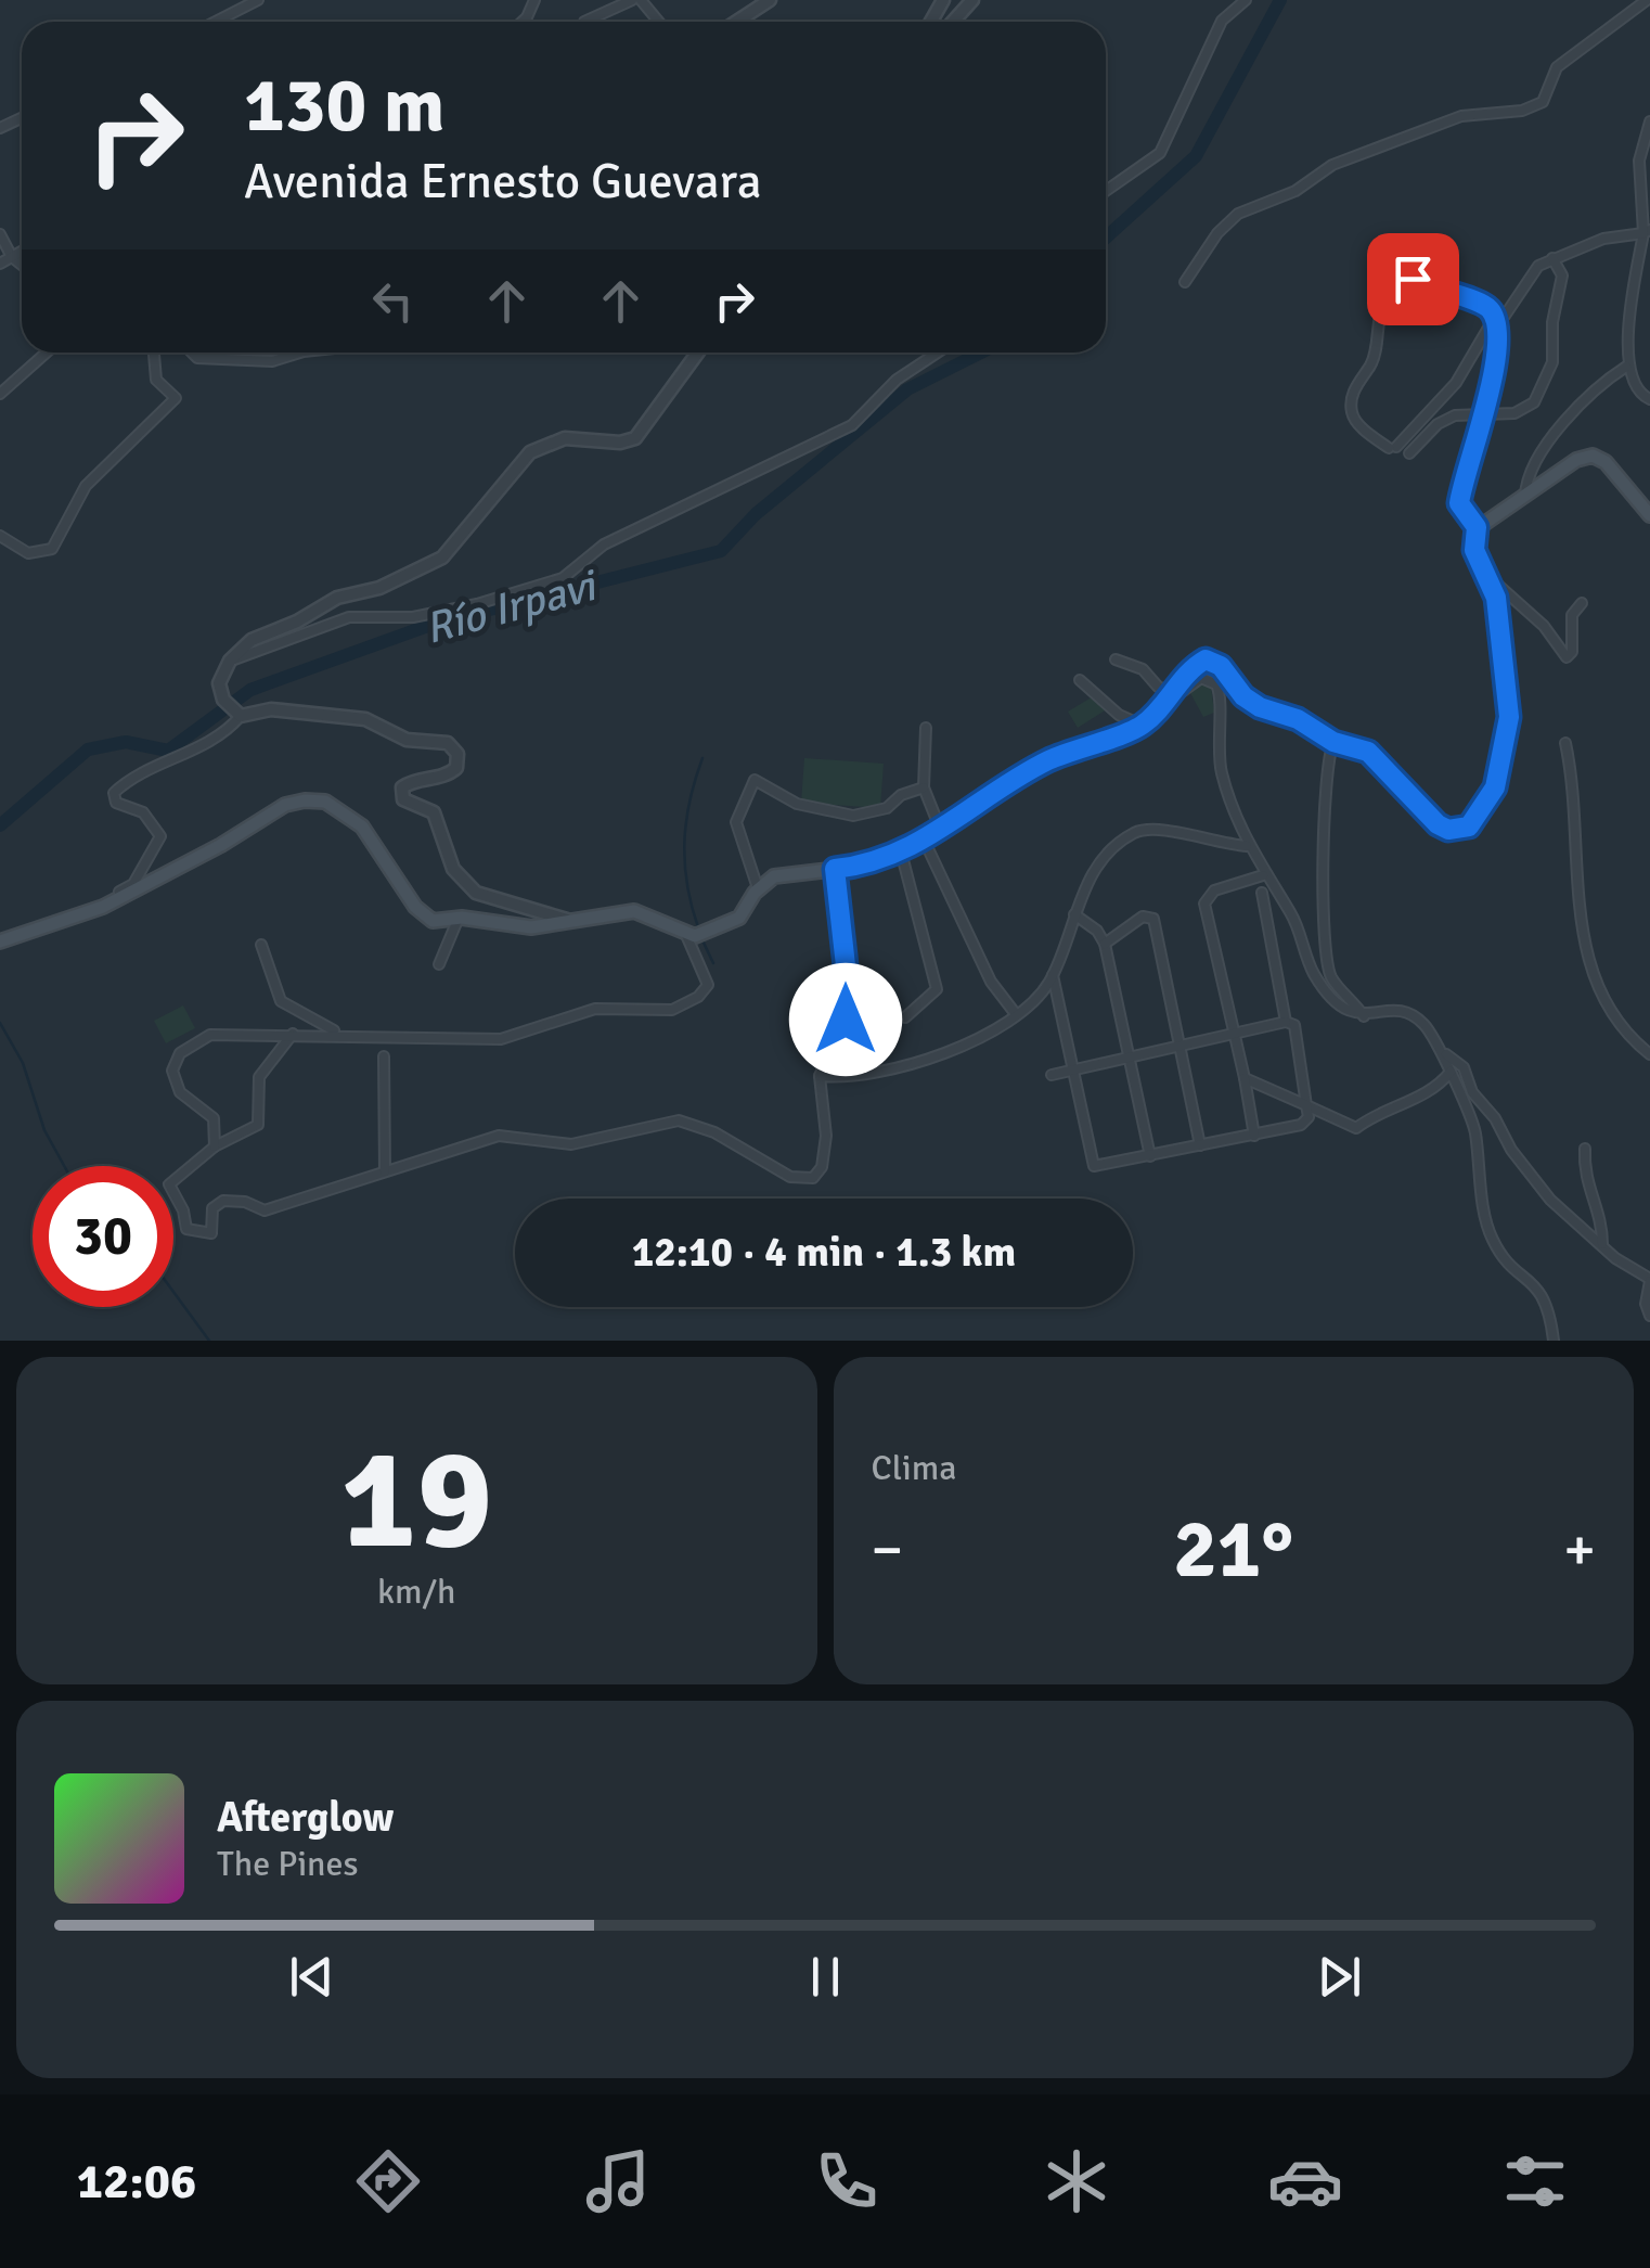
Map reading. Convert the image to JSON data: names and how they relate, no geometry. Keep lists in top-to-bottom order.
{
  "water": ["Río Irpavi"],
  "page": {
    "turn": ["130 m", "Avenida Ernesto Guevara"],
    "limit": "30",
    "trip": "12:10 · 4 min · 1.3 km",
    "tile": [
      ["19", "km/h"],
      "Clima"
    ],
    "heat": ["−", "21°", "+"],
    "song": ["Afterglow", "The Pines"],
    "tabs": "12:06"
  }
}
